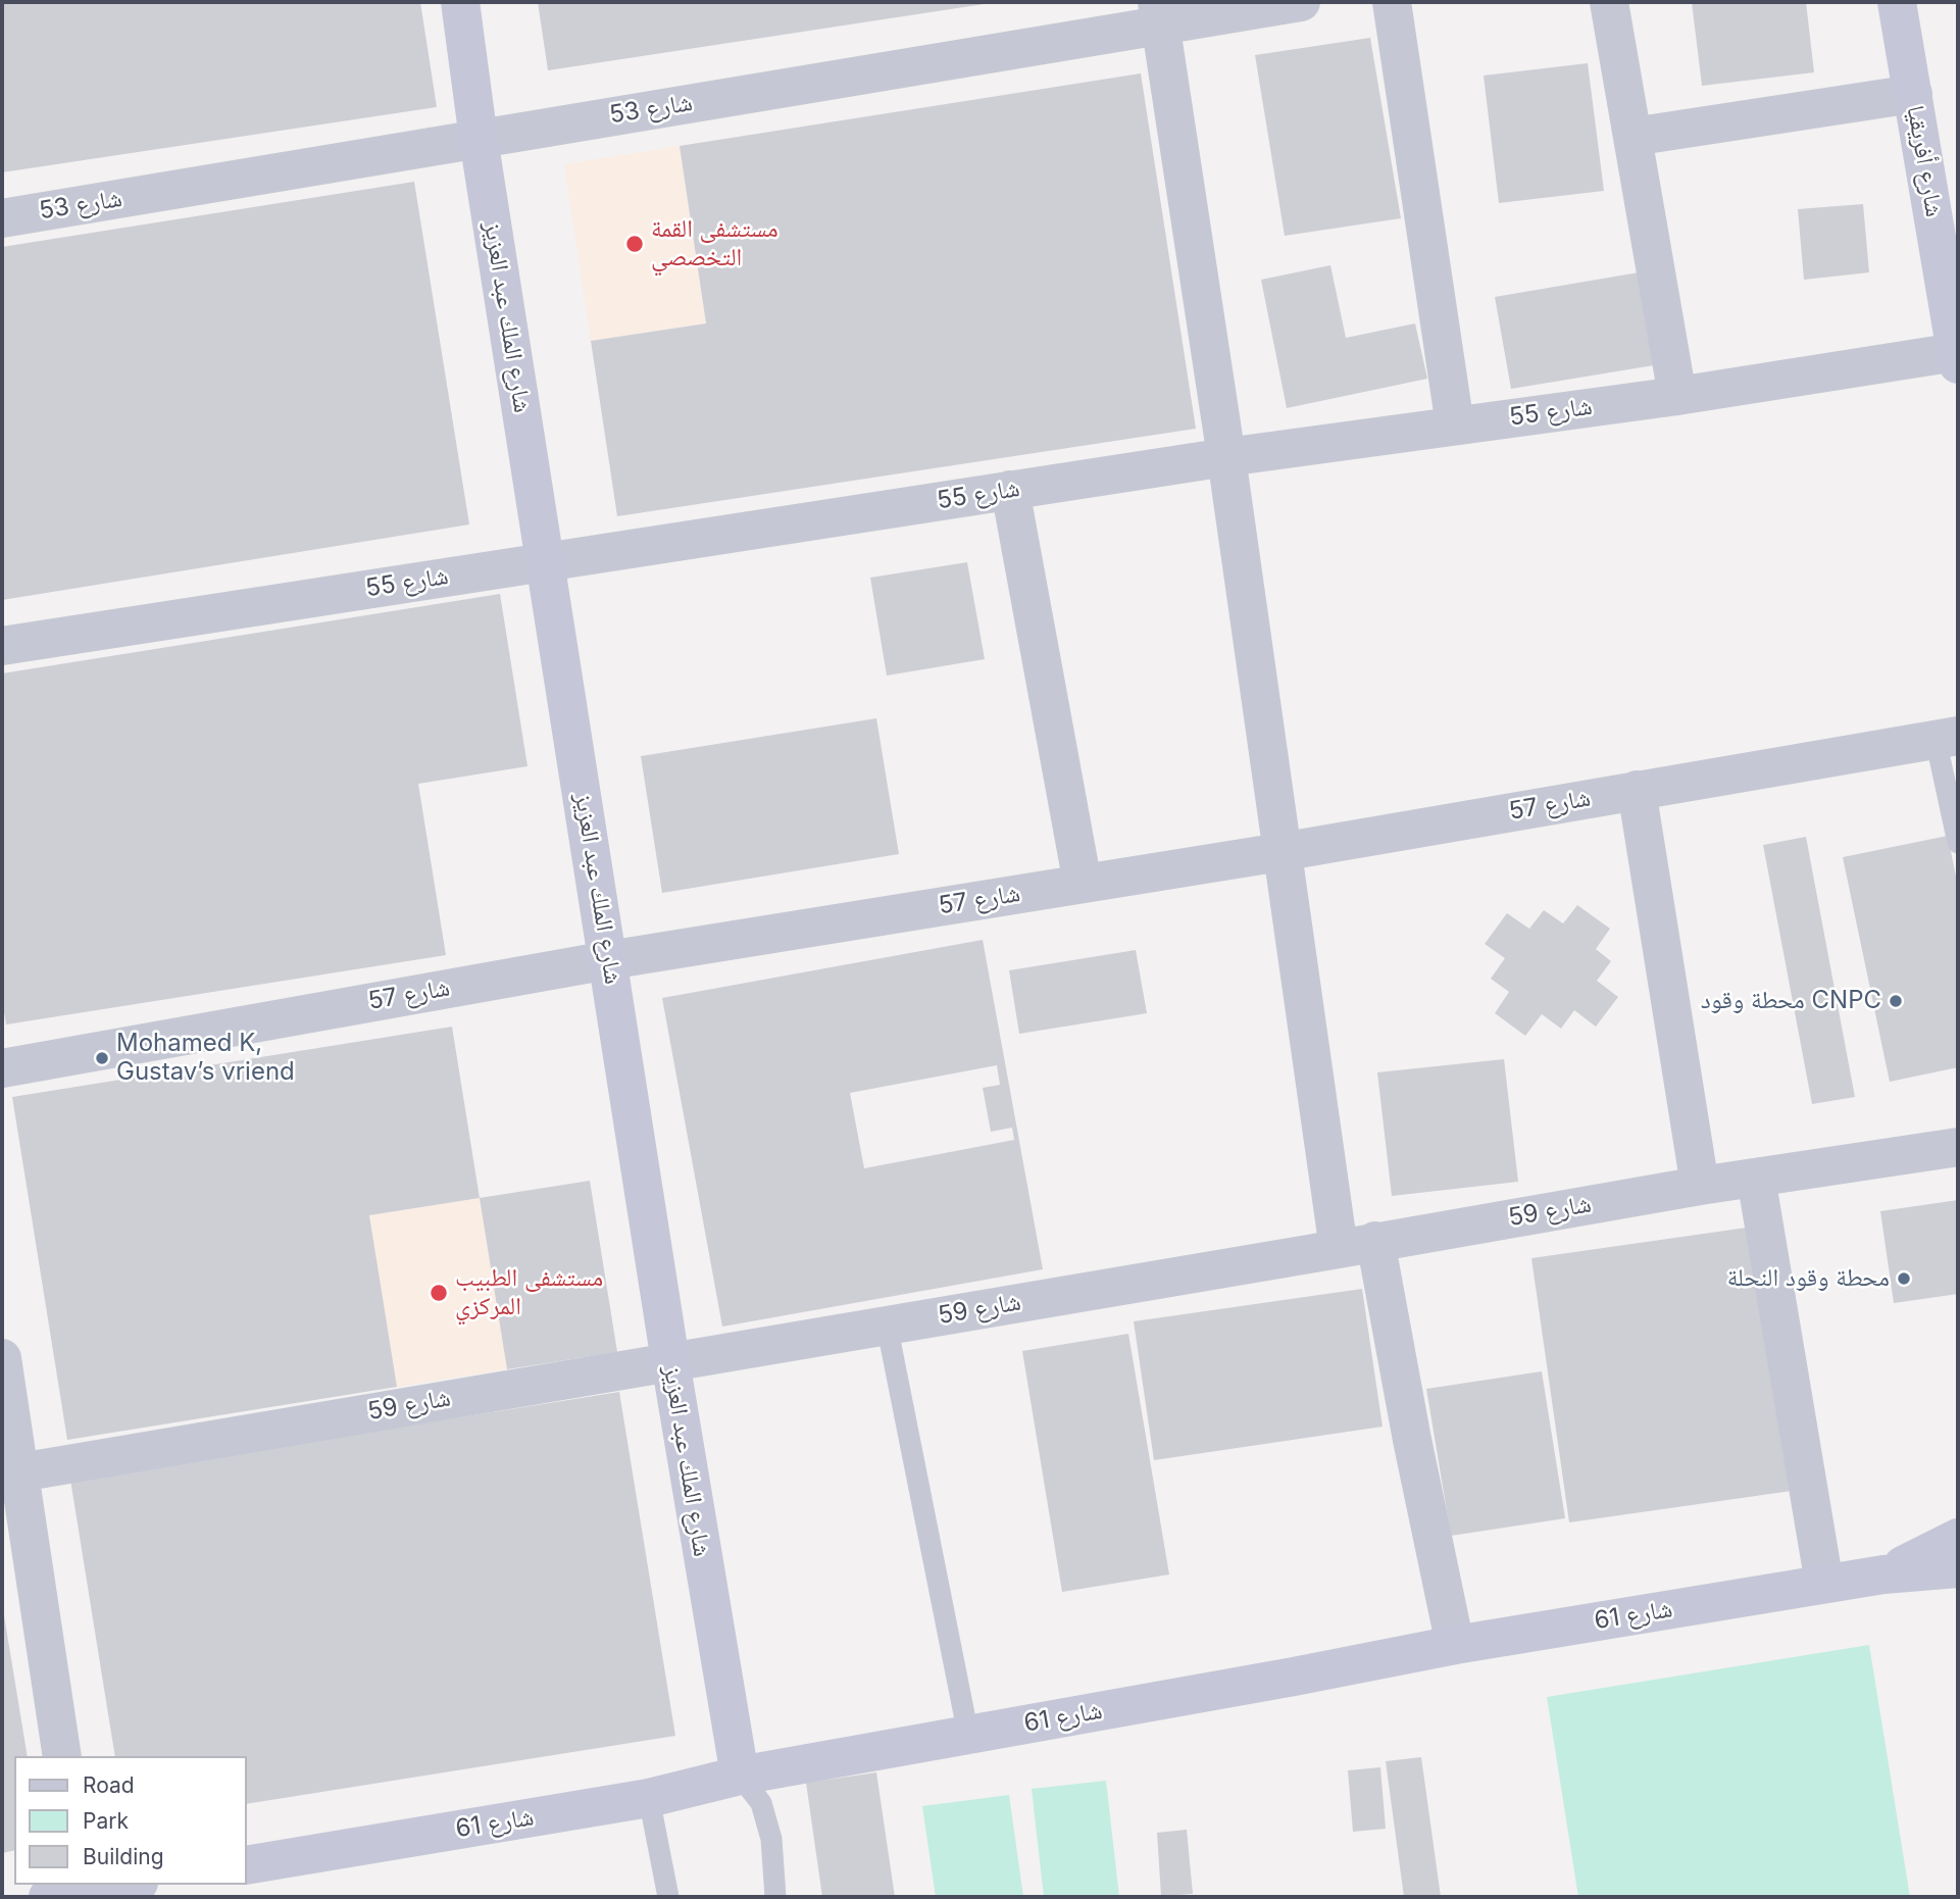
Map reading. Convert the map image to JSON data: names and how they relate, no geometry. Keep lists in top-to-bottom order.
{
  "streets": {
    "street": [
      "شارع 53",
      "شارع أفريقيا",
      "شارع الملك عبد العزيز",
      "شارع 55",
      "شارع 57",
      "شارع 59",
      "شارع 61"
    ]
  },
  "crossings": [
    ["شارع 53", "شارع الملك عبد العزيز"],
    ["شارع أفريقيا", "شارع 55"],
    ["شارع الملك عبد العزيز", "شارع 55"],
    ["شارع الملك عبد العزيز", "شارع 57"],
    ["شارع الملك عبد العزيز", "شارع 59"],
    ["شارع الملك عبد العزيز", "شارع 61"]
  ],
  "places": [
    "مستشفى القمة التخصصي",
    "محطة وقود CNPC",
    "Mohamed K, Gustav’s vriend",
    "محطة وقود النحلة",
    "مستشفى الطبيب المركزي"
  ],
  "legend": ["Road", "Park", "Building"]
}
